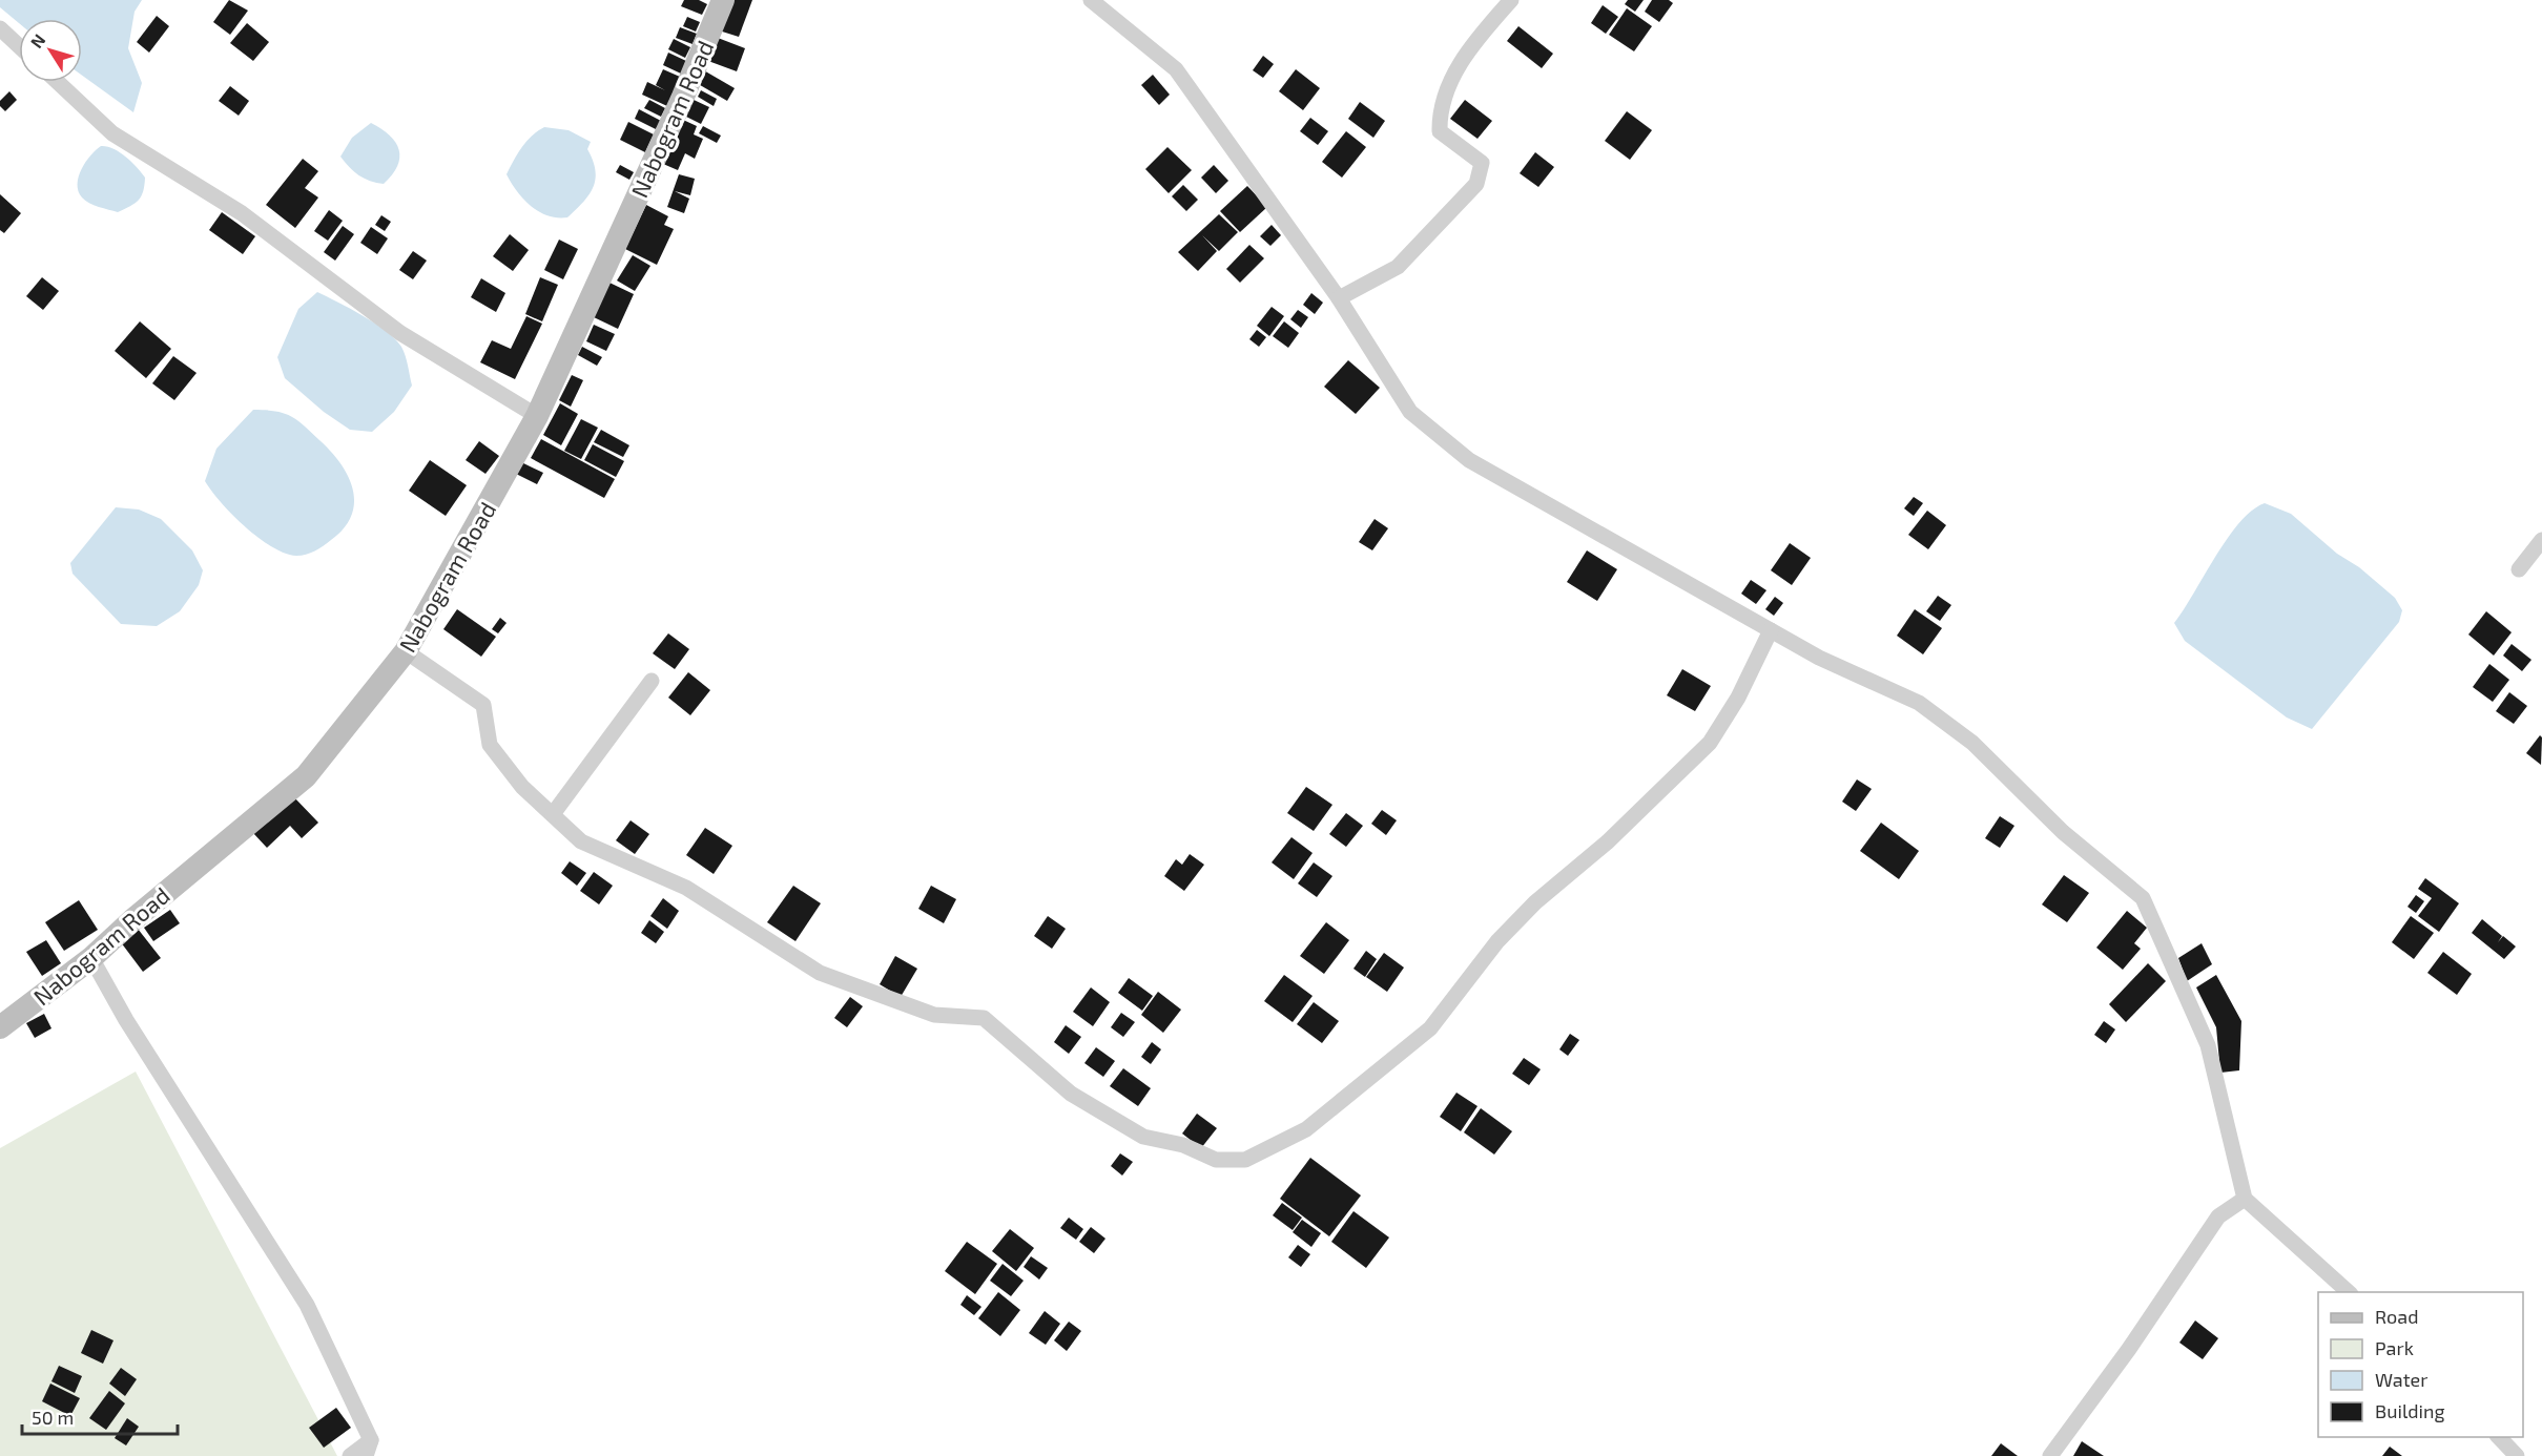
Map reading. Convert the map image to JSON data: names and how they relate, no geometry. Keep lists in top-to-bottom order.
{
  "streets": {
    "main road": ["Nabogram Road"]
  },
  "legend": [
    "Road",
    "Park",
    "Water",
    "Building"
  ],
  "scale_bar": "50 m",
  "north": "top left"
}
